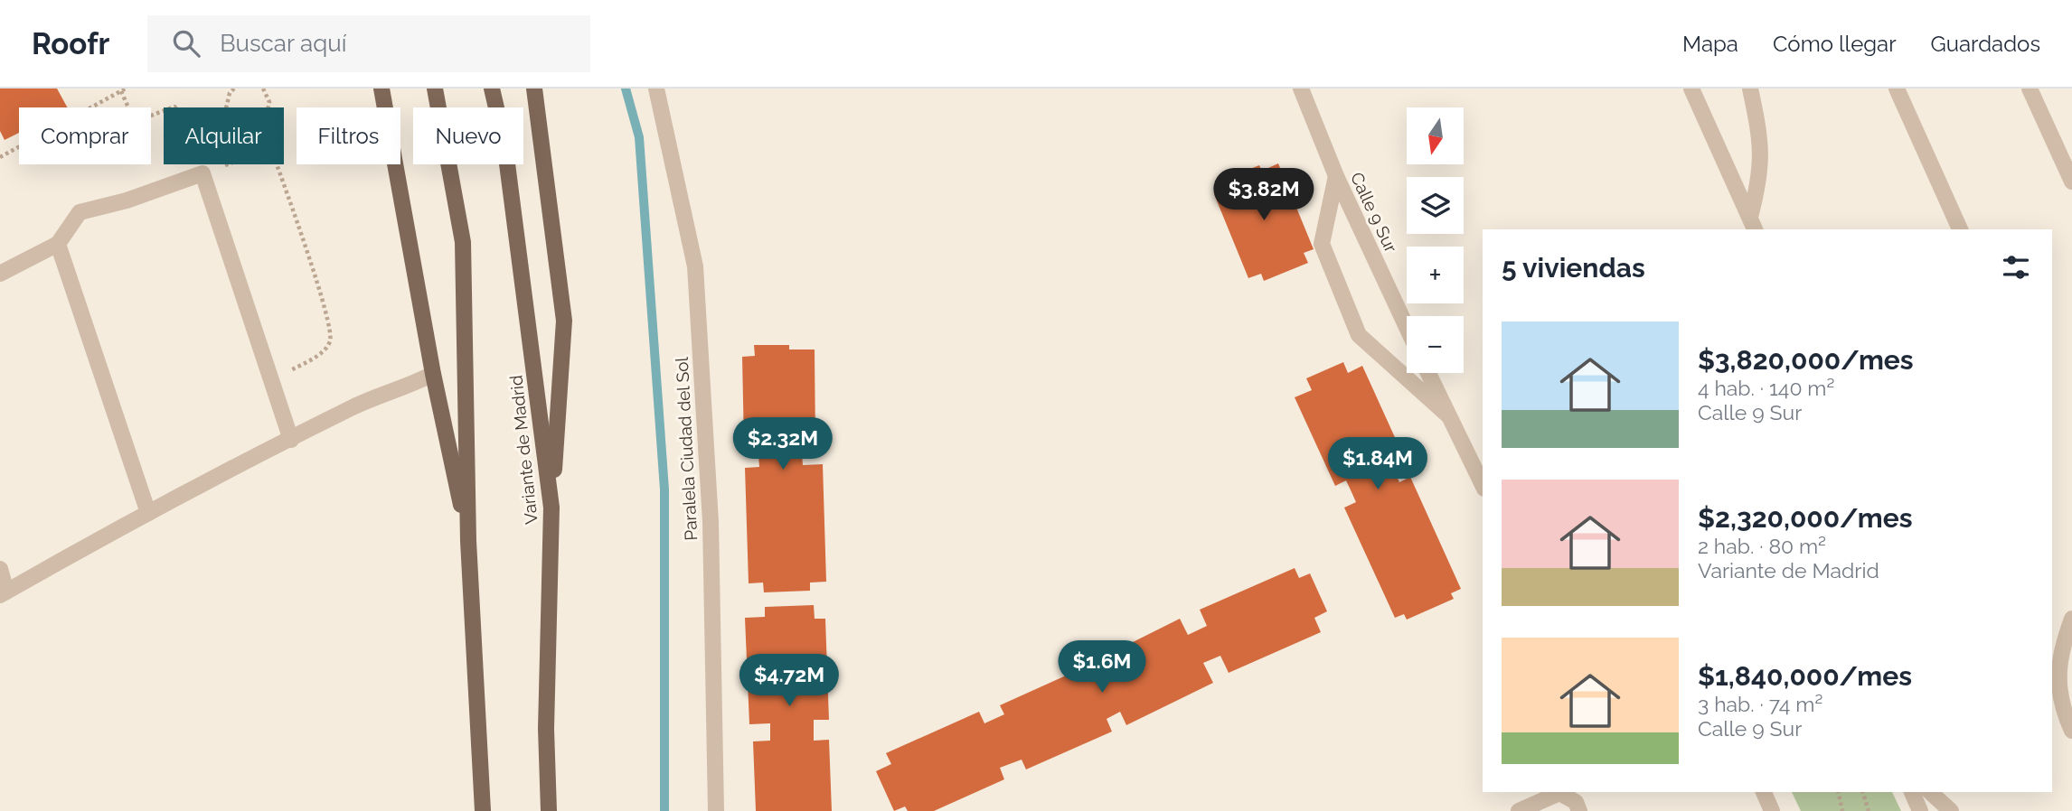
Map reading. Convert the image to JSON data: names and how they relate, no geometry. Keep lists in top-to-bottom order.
{
  "streets": {
    "main road": ["Variante de Madrid"],
    "street": ["Calle 9 Sur", "Paralela Ciudad del Sol"]
  },
  "north": "bottom",
  "page": {
    "header": "Roofr",
    "search": "Buscar aquí",
    "nav": ["Mapa", "Cómo llegar", "Guardados"],
    "map_buttons": ["+", "−"],
    "chip": [
      "Comprar",
      "Alquilar",
      "Filtros",
      "Nuevo"
    ],
    "price": [
      "$3.82M",
      "$2.32M",
      "$1.84M",
      "$1.6M",
      "$4.72M"
    ],
    "heading": "5 viviendas",
    "list": [
      {
        "name": "$3,820,000/mes",
        "note": "4 hab. · 140 m² · Calle 9 Sur"
      },
      {
        "name": "$2,320,000/mes",
        "note": "2 hab. · 80 m² · Variante de Madrid"
      },
      {
        "name": "$1,840,000/mes",
        "note": "3 hab. · 74 m² · Calle 9 Sur"
      }
    ]
  }
}
